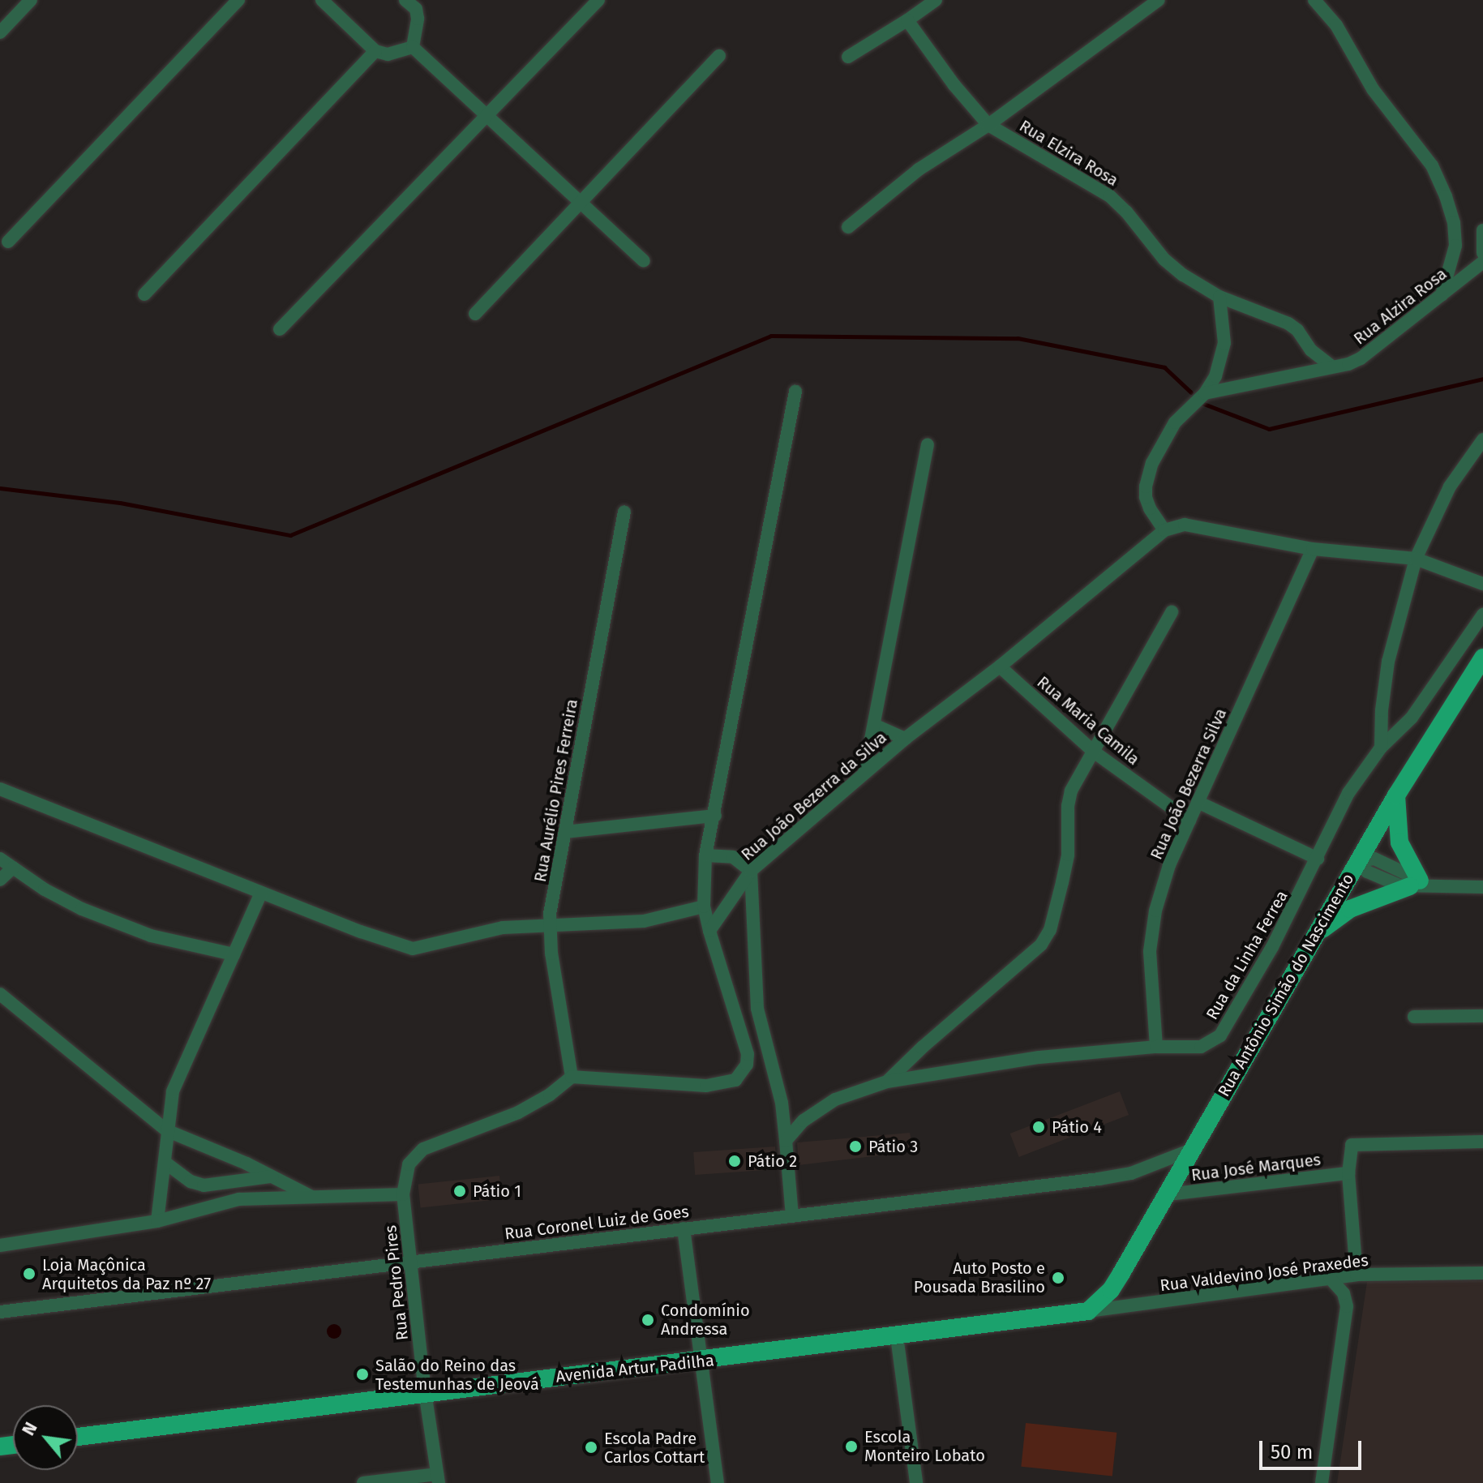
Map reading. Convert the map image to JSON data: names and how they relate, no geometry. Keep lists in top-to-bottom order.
{
  "streets": {
    "main road": ["Rua Antônio Simão do Nascimento", "Avenida Artur Padilha"],
    "street": [
      "Rua Elzira Rosa",
      "Rua Alzira Rosa",
      "Rua Maria Camila",
      "Rua João Bezerra Silva",
      "Rua Aurélio Pires Ferreira",
      "Rua João Bezerra da Silva",
      "Rua da Linha Ferrea",
      "Rua José Marques",
      "Rua Coronel Luiz de Goes",
      "Rua Valdevino José Praxedes",
      "Rua Pedro Pires"
    ]
  },
  "crossings": [
    ["Rua Elzira Rosa", "Rua Alzira Rosa"],
    ["Rua Maria Camila", "Rua João Bezerra Silva"],
    ["Rua Maria Camila", "Rua João Bezerra da Silva"],
    ["Rua João Bezerra Silva", "Rua João Bezerra da Silva"],
    ["Rua João Bezerra Silva", "Rua da Linha Ferrea"],
    ["Rua Aurélio Pires Ferreira", "Rua Pedro Pires"],
    ["Rua Antônio Simão do Nascimento", "Rua José Marques"],
    ["Rua Antônio Simão do Nascimento", "Rua Coronel Luiz de Goes"],
    ["Rua Antônio Simão do Nascimento", "Rua Valdevino José Praxedes"],
    ["Rua Antônio Simão do Nascimento", "Avenida Artur Padilha"],
    ["Rua Coronel Luiz de Goes", "Rua Pedro Pires"],
    ["Rua Valdevino José Praxedes", "Avenida Artur Padilha"],
    ["Rua Pedro Pires", "Avenida Artur Padilha"]
  ],
  "places": [
    "Pátio 4",
    "Pátio 3",
    "Pátio 2",
    "Pátio 1",
    "Loja Maçônica Arquitetos da Paz nº 27",
    "Auto Posto e Pousada Brasilino",
    "Condomínio Andressa",
    "Salão do Reino das Testemunhas de Jeová",
    "Escola Monteiro Lobato",
    "Escola Padre Carlos Cottart"
  ],
  "scale_bar": "50 m",
  "north": "top left"
}
